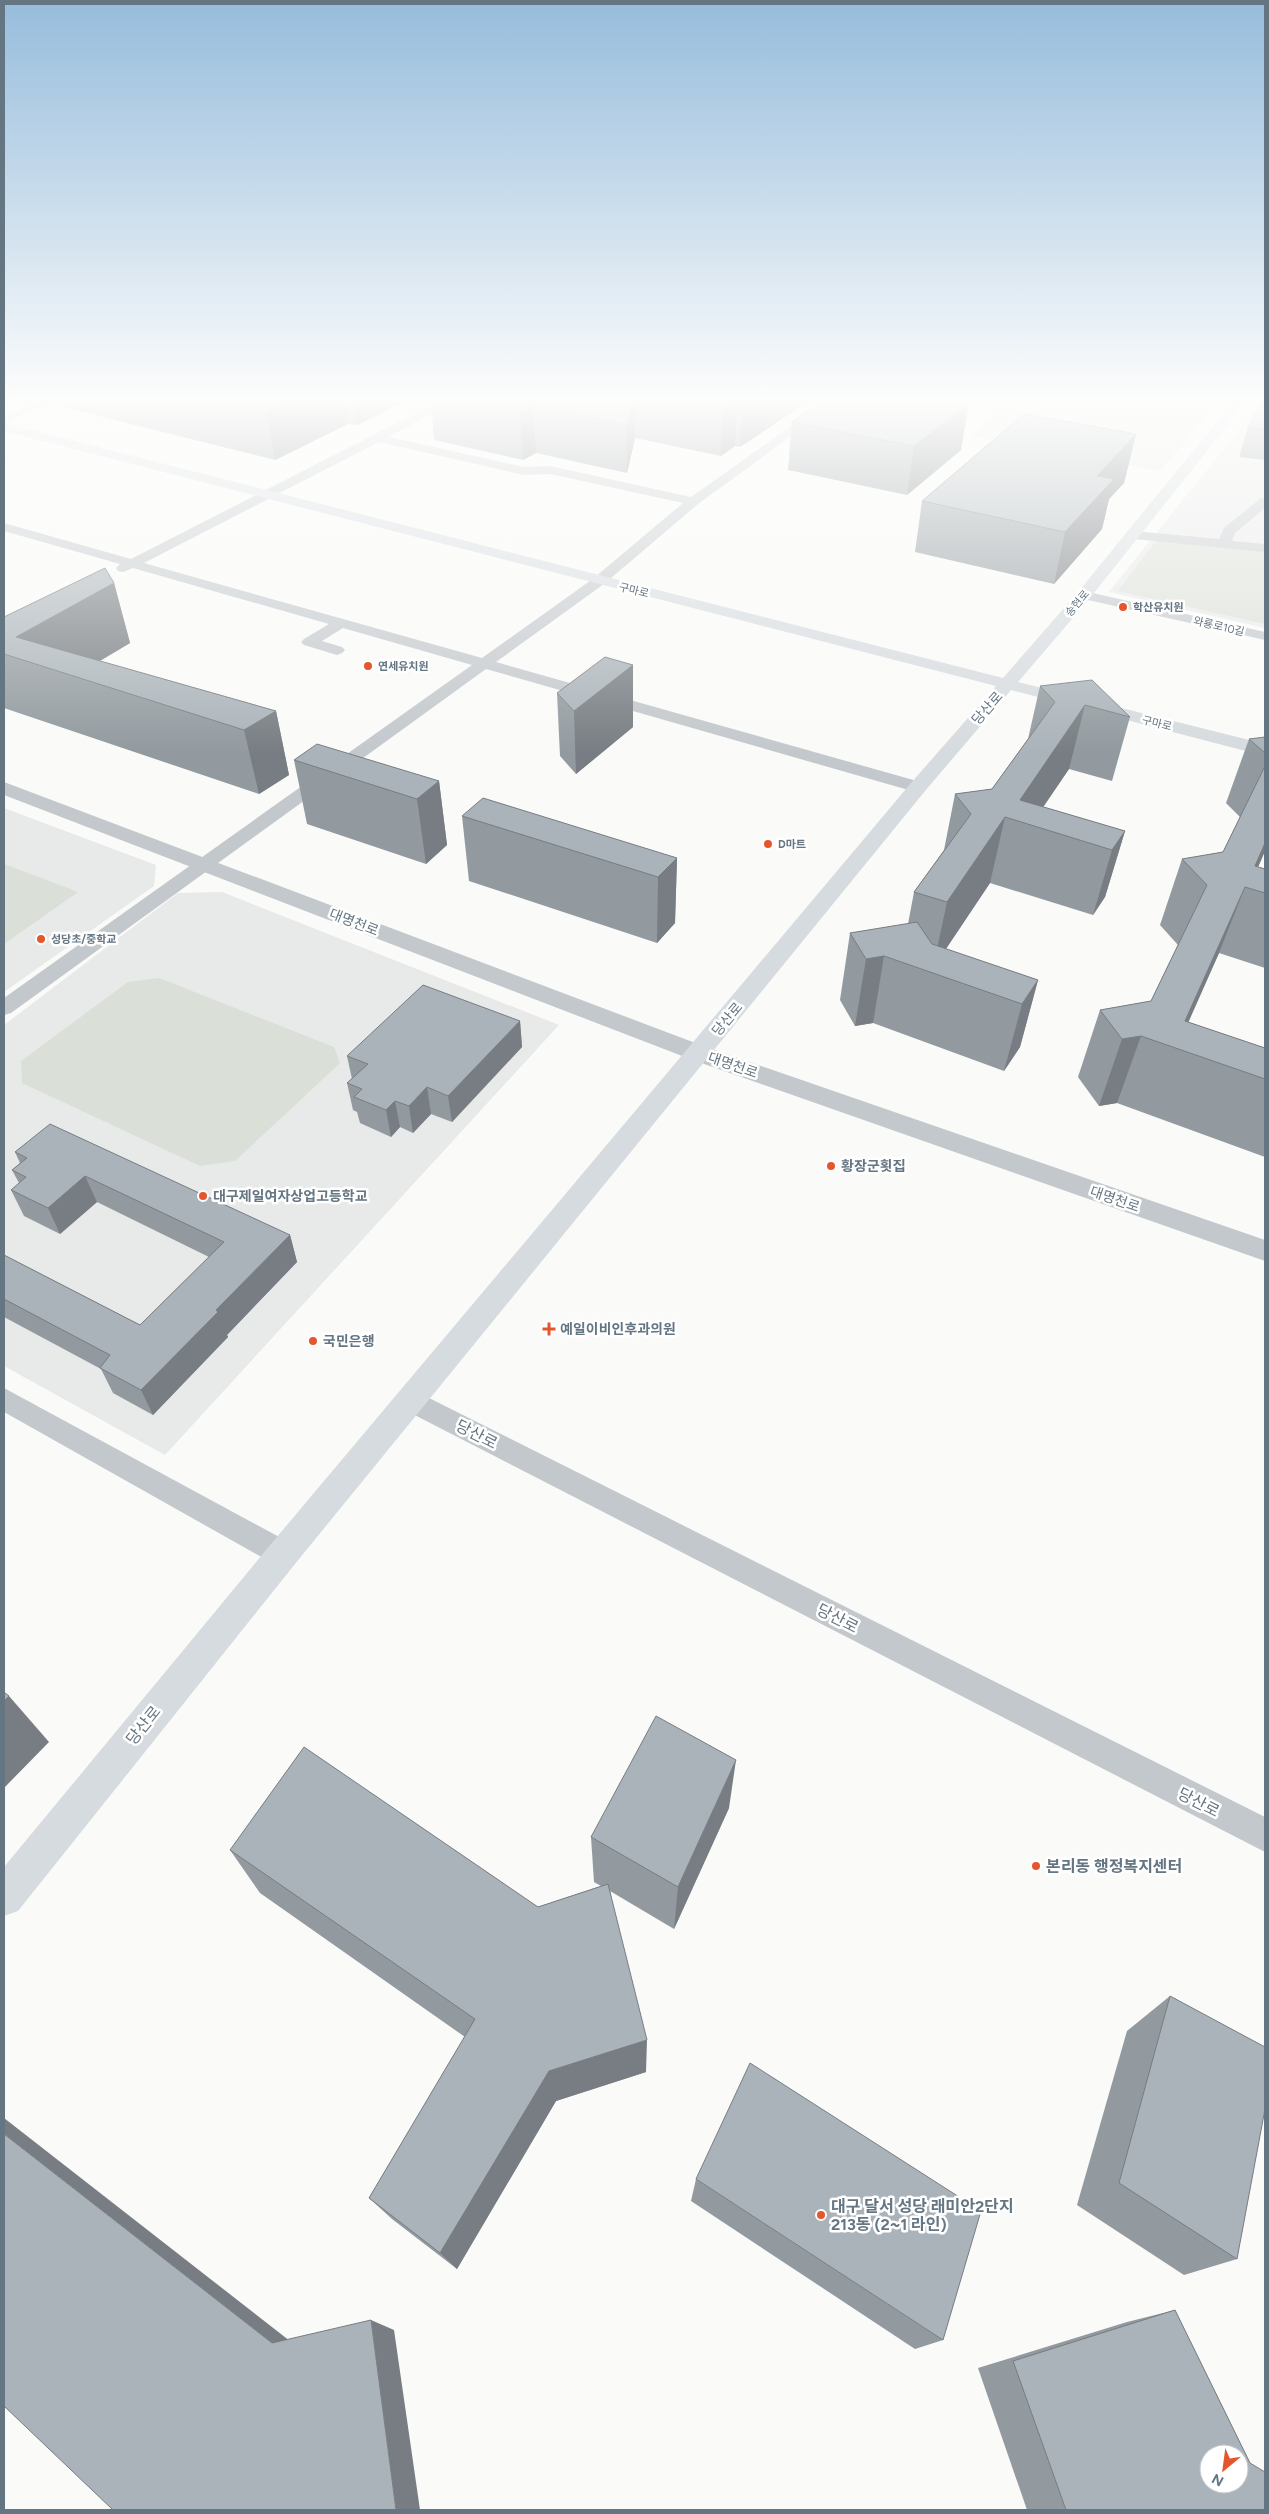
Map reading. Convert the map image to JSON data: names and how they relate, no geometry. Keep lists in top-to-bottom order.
{
  "streets": {
    "main road": ["구마로", "송현로", "당산로"],
    "street": ["와룡로10길", "대명천로"]
  },
  "crossings": [
    ["구마로", "송현로"],
    ["구마로", "당산로"],
    ["송현로", "와룡로10길"],
    ["송현로", "당산로"],
    ["당산로", "대명천로"]
  ],
  "places": {
    "other": [
      "학산유치원",
      "연세유치원",
      "D마트",
      "성당초/중학교",
      "황장군횟집",
      "대구제일여자상업고등학교",
      "국민은행",
      "본리동 행정복지센터",
      "대구 달서 성당 래미안2단지 213동 (2~1 라인)"
    ],
    "health": ["예일이비인후과의원"]
  },
  "north": "bottom left"
}
